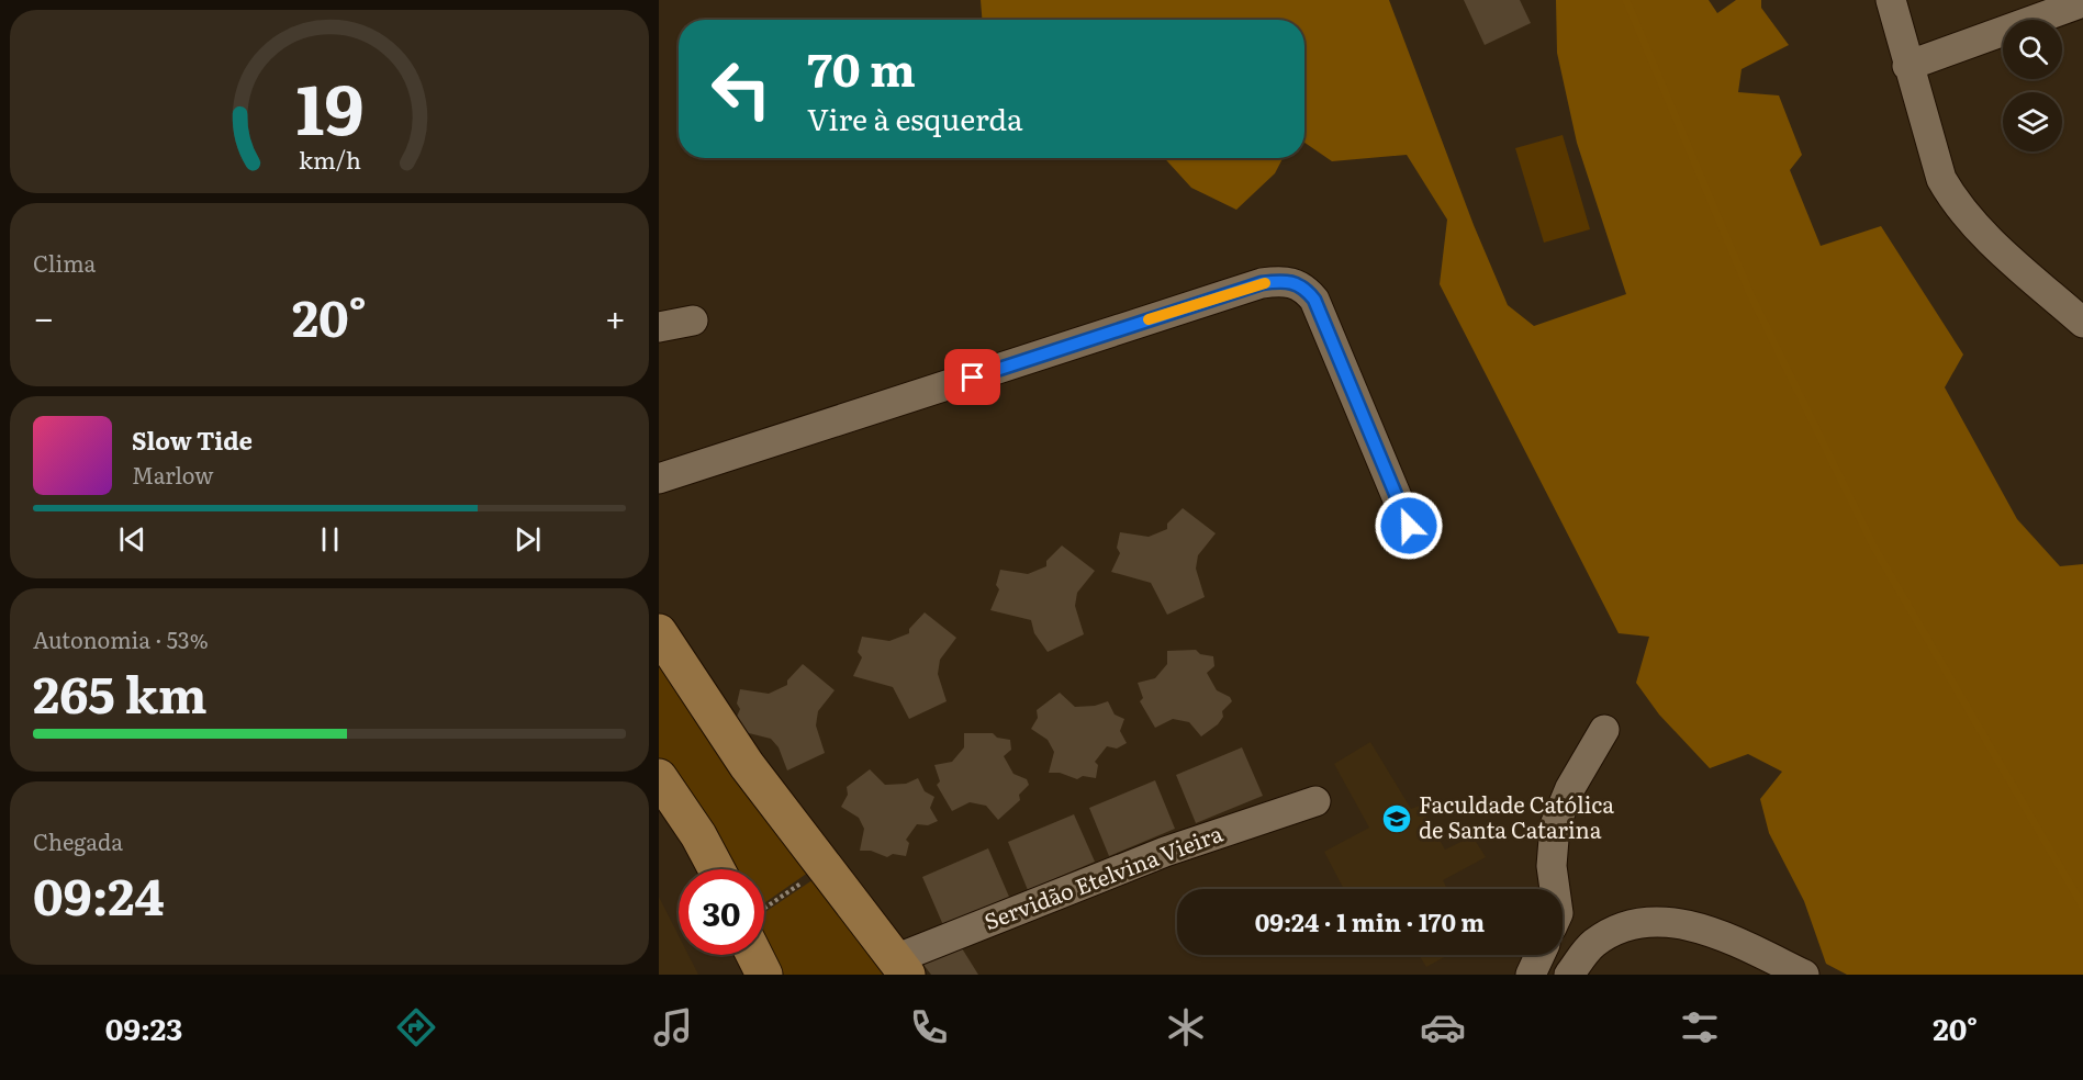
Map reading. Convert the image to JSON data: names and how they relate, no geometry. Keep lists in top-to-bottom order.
{
  "streets": {
    "street": ["Servidão Etelvina Vieira"]
  },
  "places": {
    "school or university": ["Faculdade Católica de Santa Catarina"]
  },
  "page": {
    "turn": ["70 m", "Vire à esquerda"],
    "tile": [
      "Clima",
      ["Autonomia · 53%", "265 km"],
      ["Chegada", "09:24"]
    ],
    "heat": ["−", "20°", "+"],
    "song": ["Slow Tide", "Marlow"],
    "limit": "30",
    "trip": "09:24 · 1 min · 170 m",
    "tabs": ["09:23", "20°"],
    "gauge": ["19", "km/h"]
  }
}
